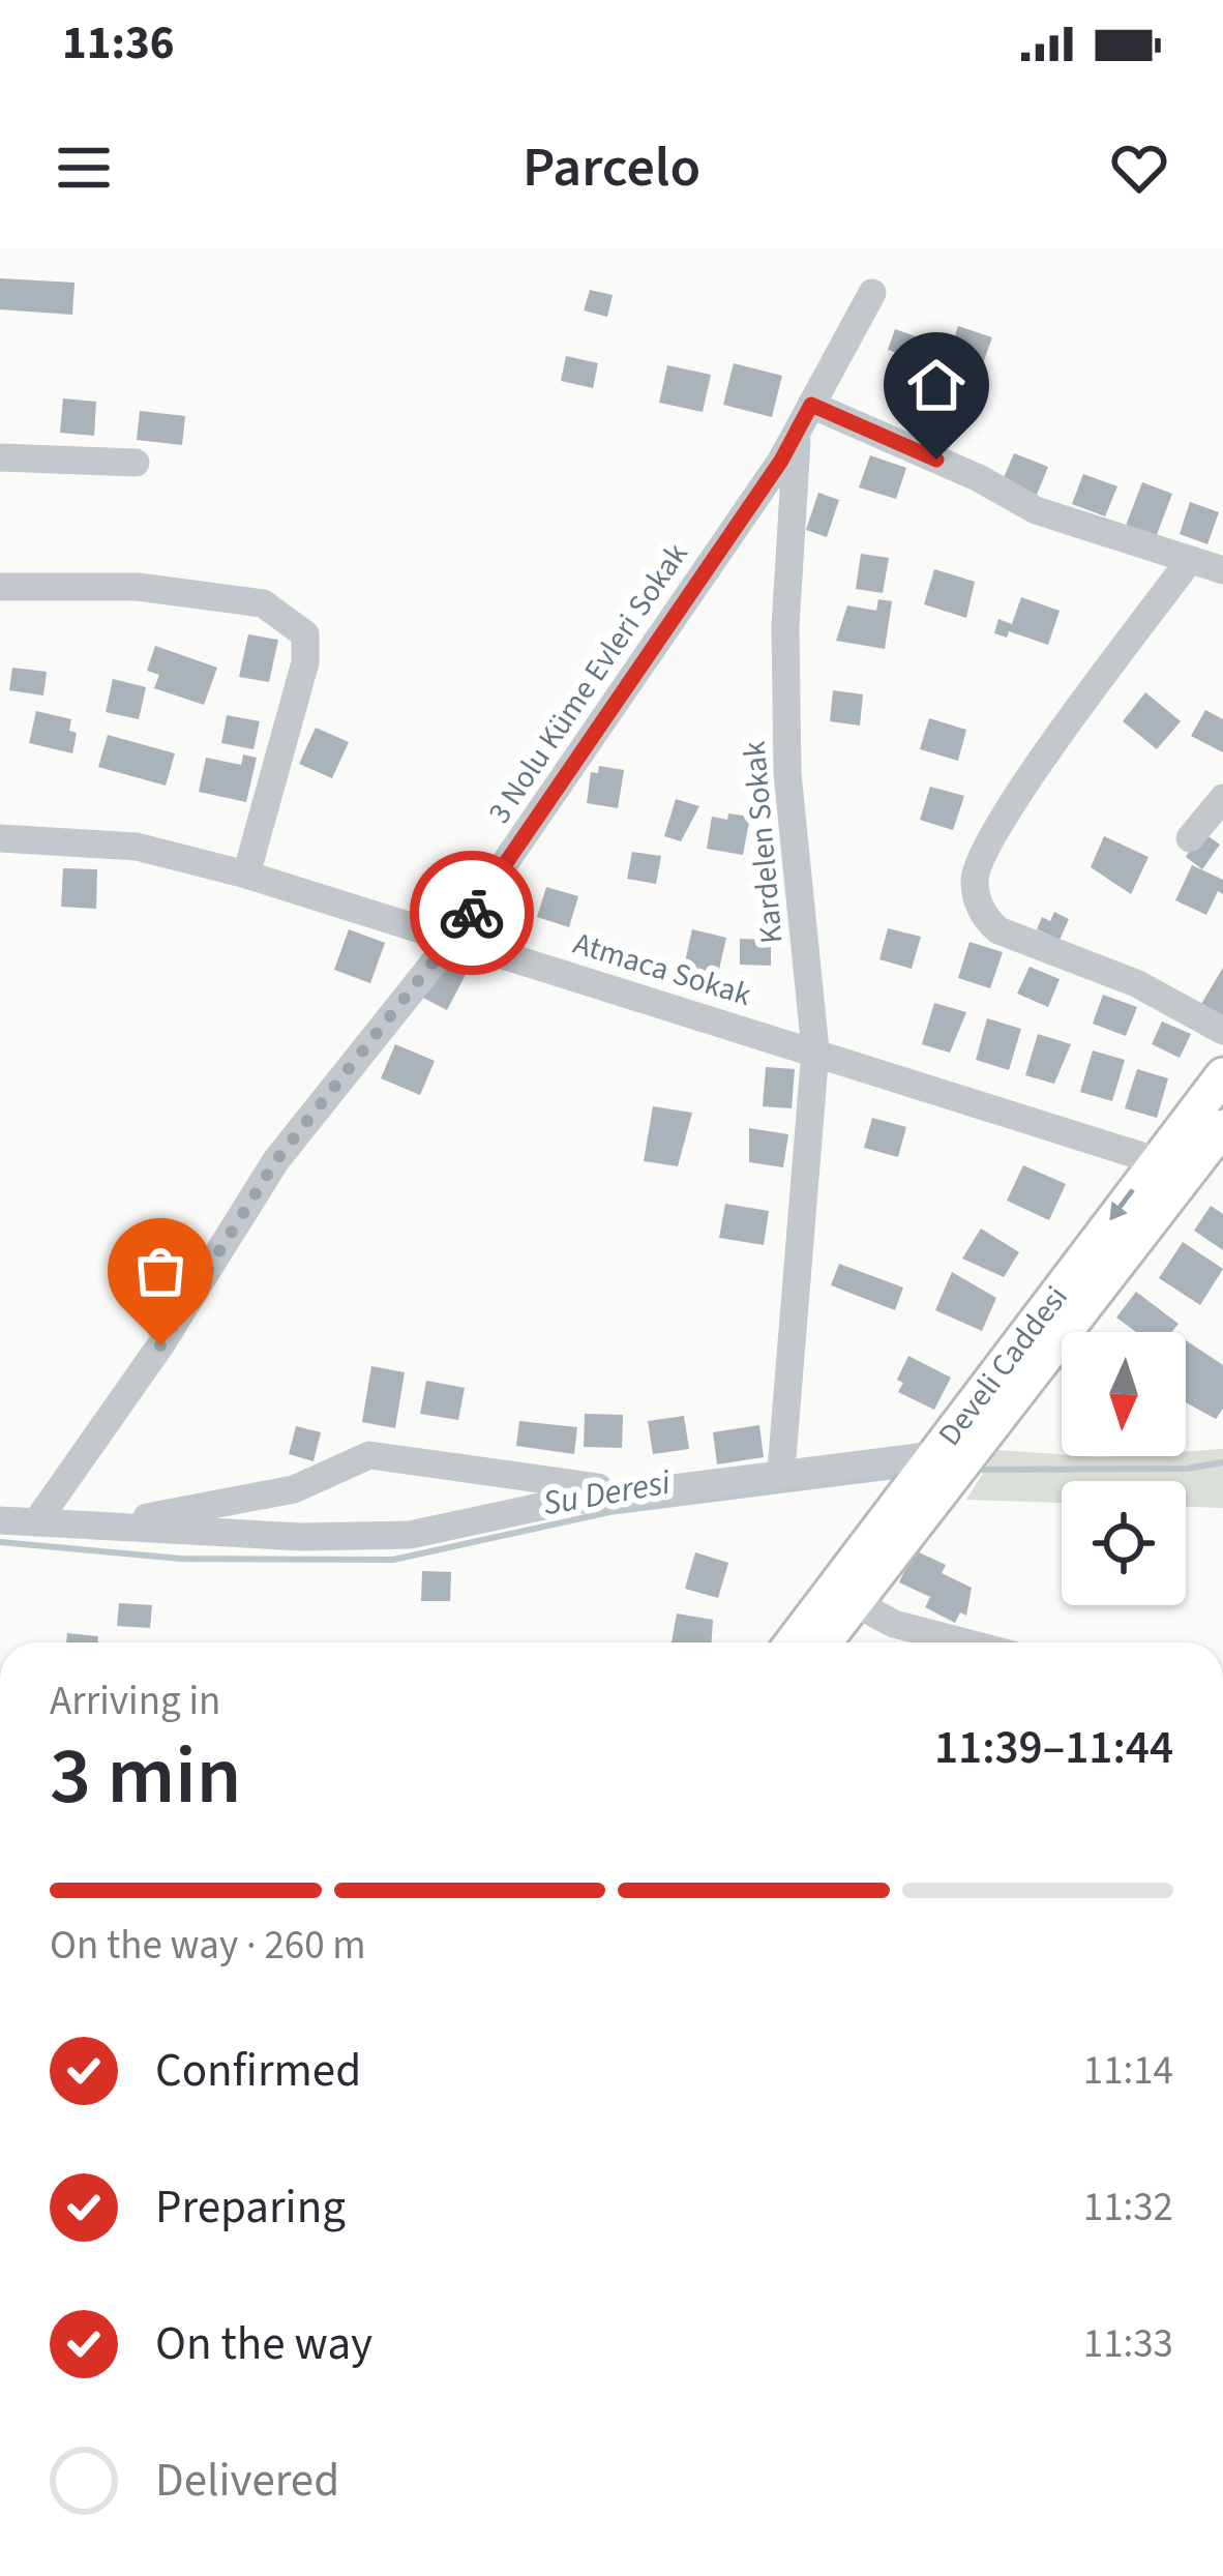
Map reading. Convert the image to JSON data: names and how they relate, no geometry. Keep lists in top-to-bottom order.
{
  "streets": {
    "main road": ["Develi Caddesi"],
    "street": ["3 Nolu Küme Evleri Sokak", "Kardelen Sokak", "Atmaca Sokak"]
  },
  "crossings": [
    ["3 Nolu Küme Evleri Sokak", "Kardelen Sokak"],
    ["3 Nolu Küme Evleri Sokak", "Atmaca Sokak"],
    ["Kardelen Sokak", "Atmaca Sokak"],
    ["Atmaca Sokak", "Develi Caddesi"]
  ],
  "water": ["Su Deresi"],
  "north": "bottom",
  "page": {
    "status": "11:36",
    "header": "Parcelo",
    "heading": ["3 min", "Arriving in", "11:39–11:44"],
    "bar": "On the way · 260 m",
    "list": [
      ["Confirmed", "11:14"],
      ["Preparing", "11:32"],
      ["On the way", "11:33"],
      "Delivered"
    ]
  }
}
